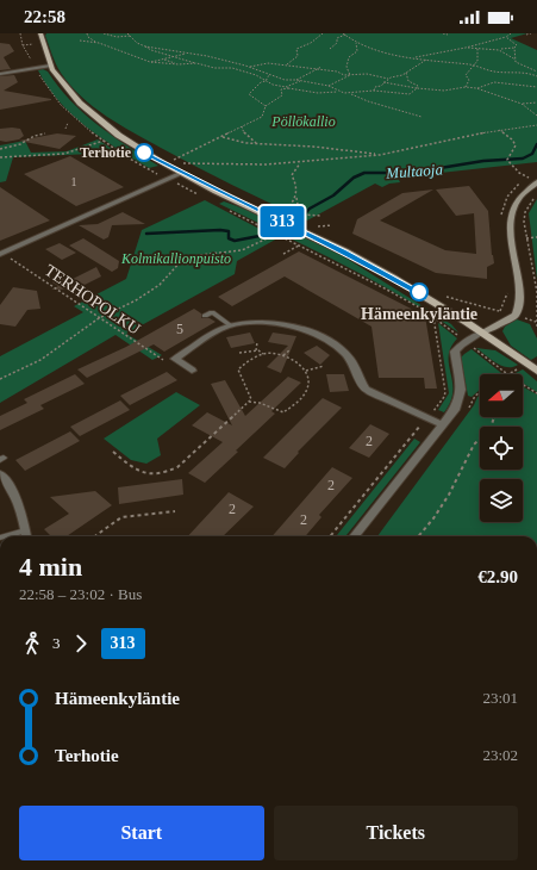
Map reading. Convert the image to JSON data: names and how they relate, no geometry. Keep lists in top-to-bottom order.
{
  "streets": {
    "path": ["TERHOPOLKU"]
  },
  "water": ["Multaoja"],
  "parks": ["Pöllökallio", "Kolmikallionpuisto"],
  "places": ["Terhotie", "Hämeenkyläntie"],
  "lines": ["bus line 313"],
  "house_numbers": [
    "1",
    "5",
    "2",
    "2",
    "2",
    "2"
  ],
  "north": "left",
  "page": {
    "status": "22:58",
    "on_map": "313",
    "heading": ["4 min", "22:58 – 23:02 · Bus", "€2.90"],
    "legs": ["3", "313"],
    "list": [
      {
        "name": "Hämeenkyläntie",
        "value": "23:01"
      },
      {
        "name": "Terhotie",
        "value": "23:02"
      }
    ],
    "buttons": ["Start", "Tickets"]
  }
}
